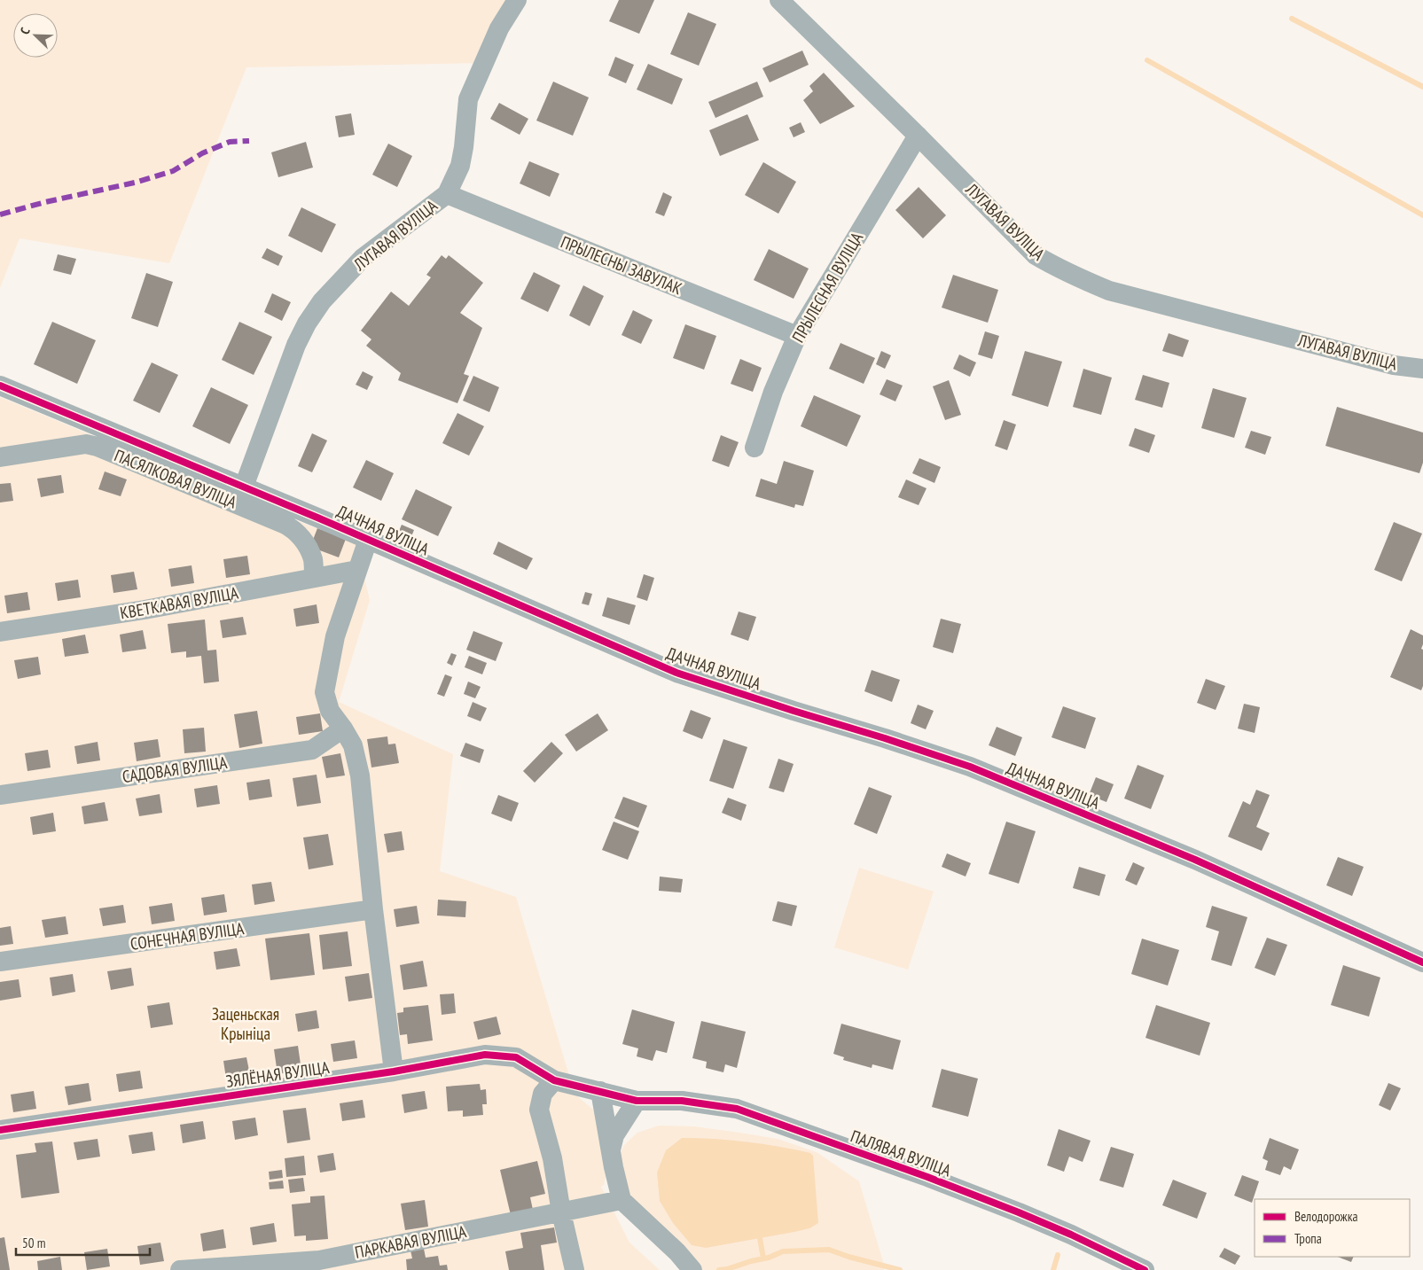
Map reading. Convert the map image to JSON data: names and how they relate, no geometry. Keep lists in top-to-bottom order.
{
  "streets": {
    "street": [
      "ЛУГАВАЯ ВУЛІЦА",
      "ПРЫЛЕСНЫ ЗАВУЛАК",
      "ПРЫЛЕСНАЯ ВУЛІЦА",
      "ПАСЯЛКОВАЯ ВУЛІЦА",
      "ДАЧНАЯ ВУЛІЦА",
      "КВЕТКАВАЯ ВУЛІЦА",
      "САДОВАЯ ВУЛІЦА",
      "СОНЕЧНАЯ ВУЛІЦА",
      "ЗЯЛЁНАЯ ВУЛІЦА",
      "ПАЛЯВАЯ ВУЛІЦА",
      "ПАРКАВАЯ ВУЛІЦА"
    ]
  },
  "crossings": [
    ["ЛУГАВАЯ ВУЛІЦА", "ПРЫЛЕСНЫ ЗАВУЛАК"],
    ["ЛУГАВАЯ ВУЛІЦА", "ПРЫЛЕСНАЯ ВУЛІЦА"],
    ["ЛУГАВАЯ ВУЛІЦА", "ДАЧНАЯ ВУЛІЦА"],
    ["ПРЫЛЕСНЫ ЗАВУЛАК", "ПРЫЛЕСНАЯ ВУЛІЦА"],
    ["ПАСЯЛКОВАЯ ВУЛІЦА", "КВЕТКАВАЯ ВУЛІЦА"],
    ["ЗЯЛЁНАЯ ВУЛІЦА", "ПАЛЯВАЯ ВУЛІЦА"]
  ],
  "parks": ["Заценьская Крыніца"],
  "legend": ["Велодорожка", "Тропа"],
  "scale_bar": "50 m",
  "north": "top left"
}
